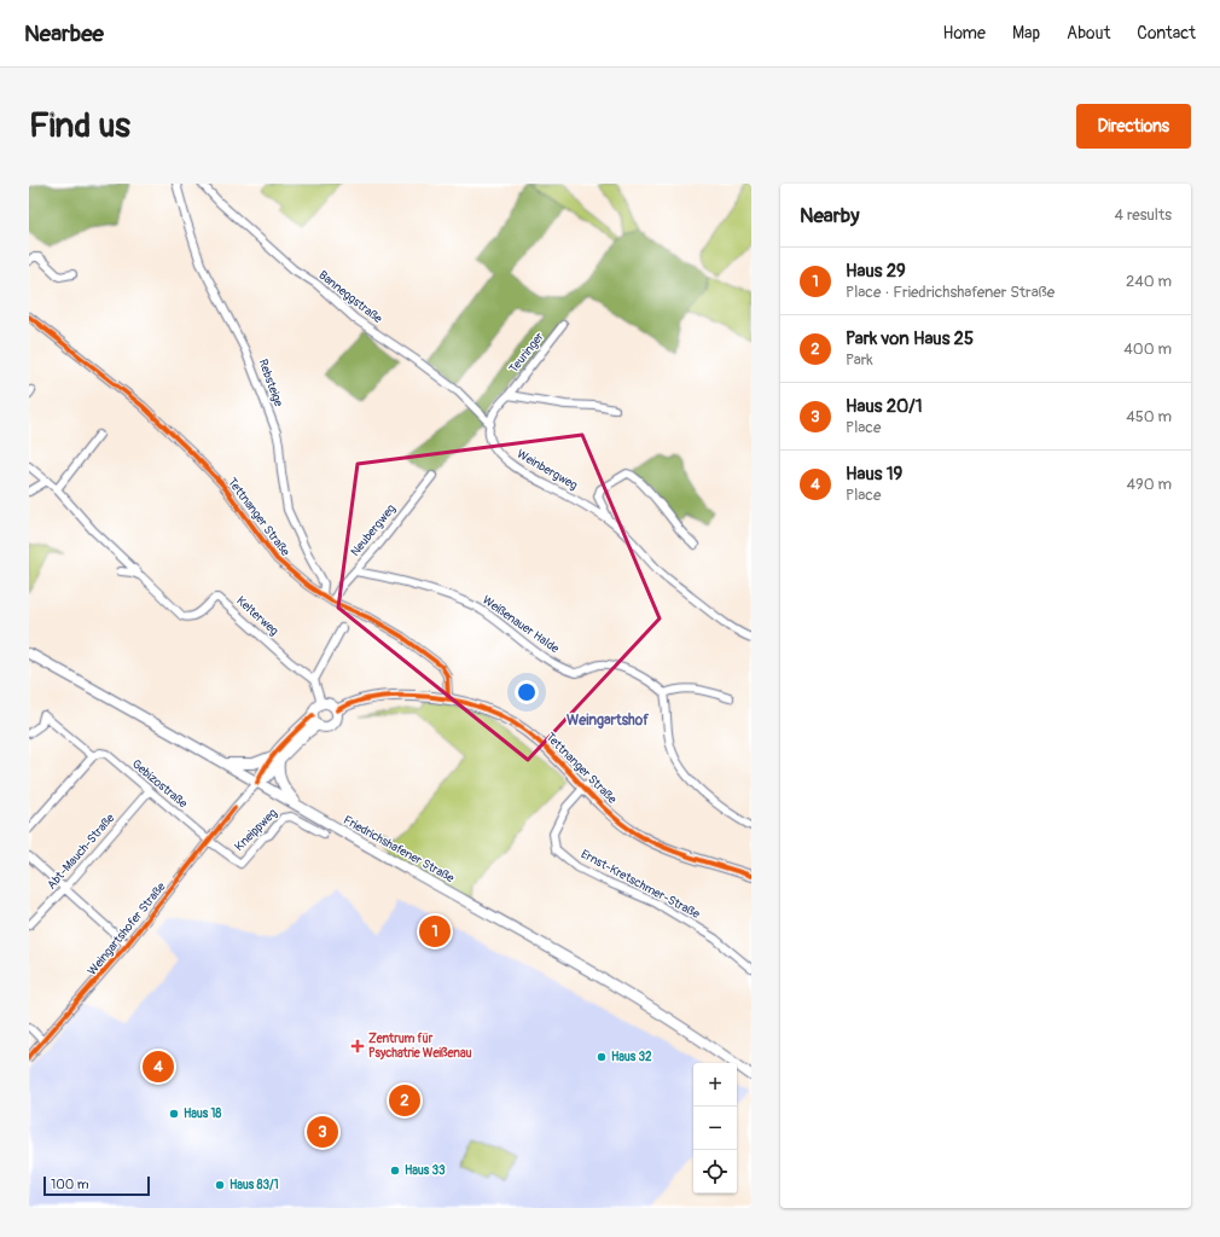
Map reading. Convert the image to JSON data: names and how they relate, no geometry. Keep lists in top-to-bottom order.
{
  "streets": {
    "main road": ["Tettnanger Straße", "Friedrichshafener Straße"],
    "street": [
      "Banneggstraße",
      "Teuringer",
      "Rebsteige",
      "Weinbergweg",
      "Neubergweg",
      "Kelterweg",
      "Weißenauer Halde",
      "Gebizostraße",
      "Kneippweg",
      "Abt-Mauch-Straße",
      "Ernst-Kretschmer-Straße",
      "Weingartshofer Straße"
    ]
  },
  "crossings": [
    ["Banneggstraße", "Weinbergweg"],
    ["Rebsteige", "Tettnanger Straße"],
    ["Tettnanger Straße", "Neubergweg"],
    ["Tettnanger Straße", "Ernst-Kretschmer-Straße"],
    ["Neubergweg", "Weißenauer Halde"],
    ["Gebizostraße", "Kneippweg"],
    ["Gebizostraße", "Abt-Mauch-Straße"],
    ["Gebizostraße", "Weingartshofer Straße"],
    ["Kneippweg", "Weingartshofer Straße"],
    ["Friedrichshafener Straße", "Weingartshofer Straße"]
  ],
  "districts": ["Weingartshof"],
  "places": {
    "health": ["Zentrum für Psychatrie Weißenau"],
    "other": [
      "Haus 32",
      "Haus 18",
      "Haus 33",
      "Haus 83/1"
    ]
  },
  "scale_bar": "100 m",
  "page": {
    "header": "Nearbee",
    "nav": [
      "Home",
      "Map",
      "About",
      "Contact"
    ],
    "buttons": "Directions",
    "title": "Find us",
    "heading": ["Nearby", "4 results"],
    "list": [
      {
        "mark": "1",
        "name": "Haus 29",
        "note": "Place · Friedrichshafener Straße",
        "value": "240 m"
      },
      {
        "mark": "2",
        "name": "Park von Haus 25",
        "note": "Park",
        "value": "400 m"
      },
      {
        "mark": "3",
        "name": "Haus 20/1",
        "note": "Place",
        "value": "450 m"
      },
      {
        "mark": "4",
        "name": "Haus 19",
        "note": "Place",
        "value": "490 m"
      }
    ],
    "pins": [
      "1",
      "4",
      "2",
      "3"
    ],
    "map_buttons": ["+", "−"],
    "scale": "100 m"
  }
}
